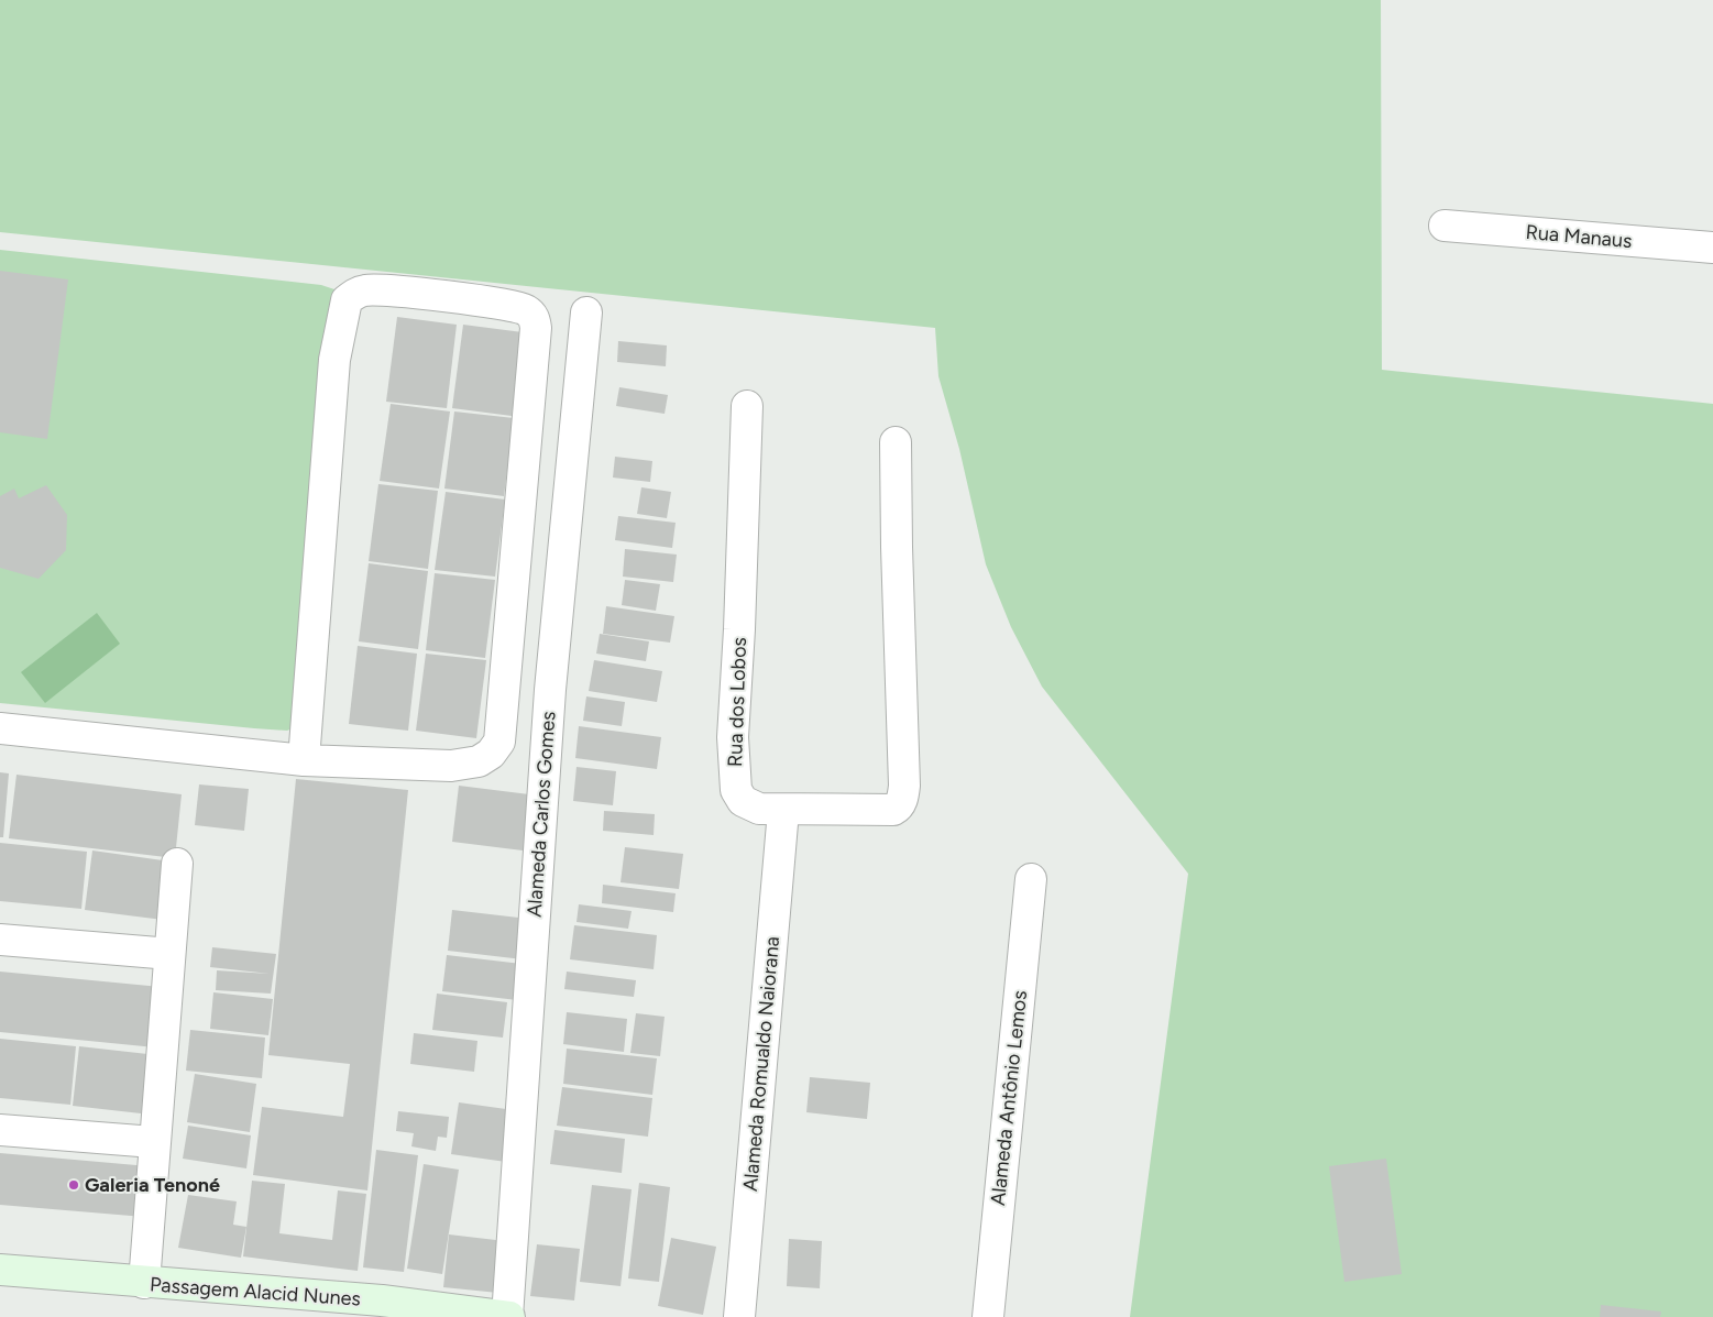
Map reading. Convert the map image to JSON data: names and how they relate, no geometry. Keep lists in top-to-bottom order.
{
  "streets": {
    "main road": ["Passagem Alacid Nunes"],
    "street": [
      "Rua Manaus",
      "Rua dos Lobos",
      "Alameda Carlos Gomes",
      "Alameda Romualdo Naiorana",
      "Alameda Antônio Lemos"
    ]
  },
  "crossings": [
    ["Rua dos Lobos", "Alameda Romualdo Naiorana"],
    ["Alameda Carlos Gomes", "Passagem Alacid Nunes"]
  ],
  "places": ["Galeria Tenoné"]
}
